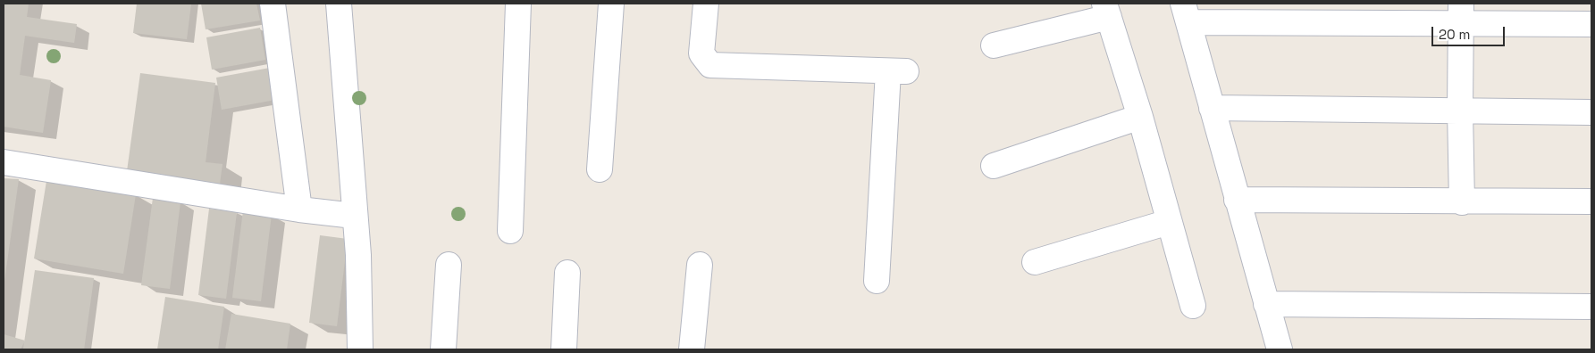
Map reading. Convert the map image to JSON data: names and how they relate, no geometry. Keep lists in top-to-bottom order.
{
  "scale_bar": "20 m"
}
